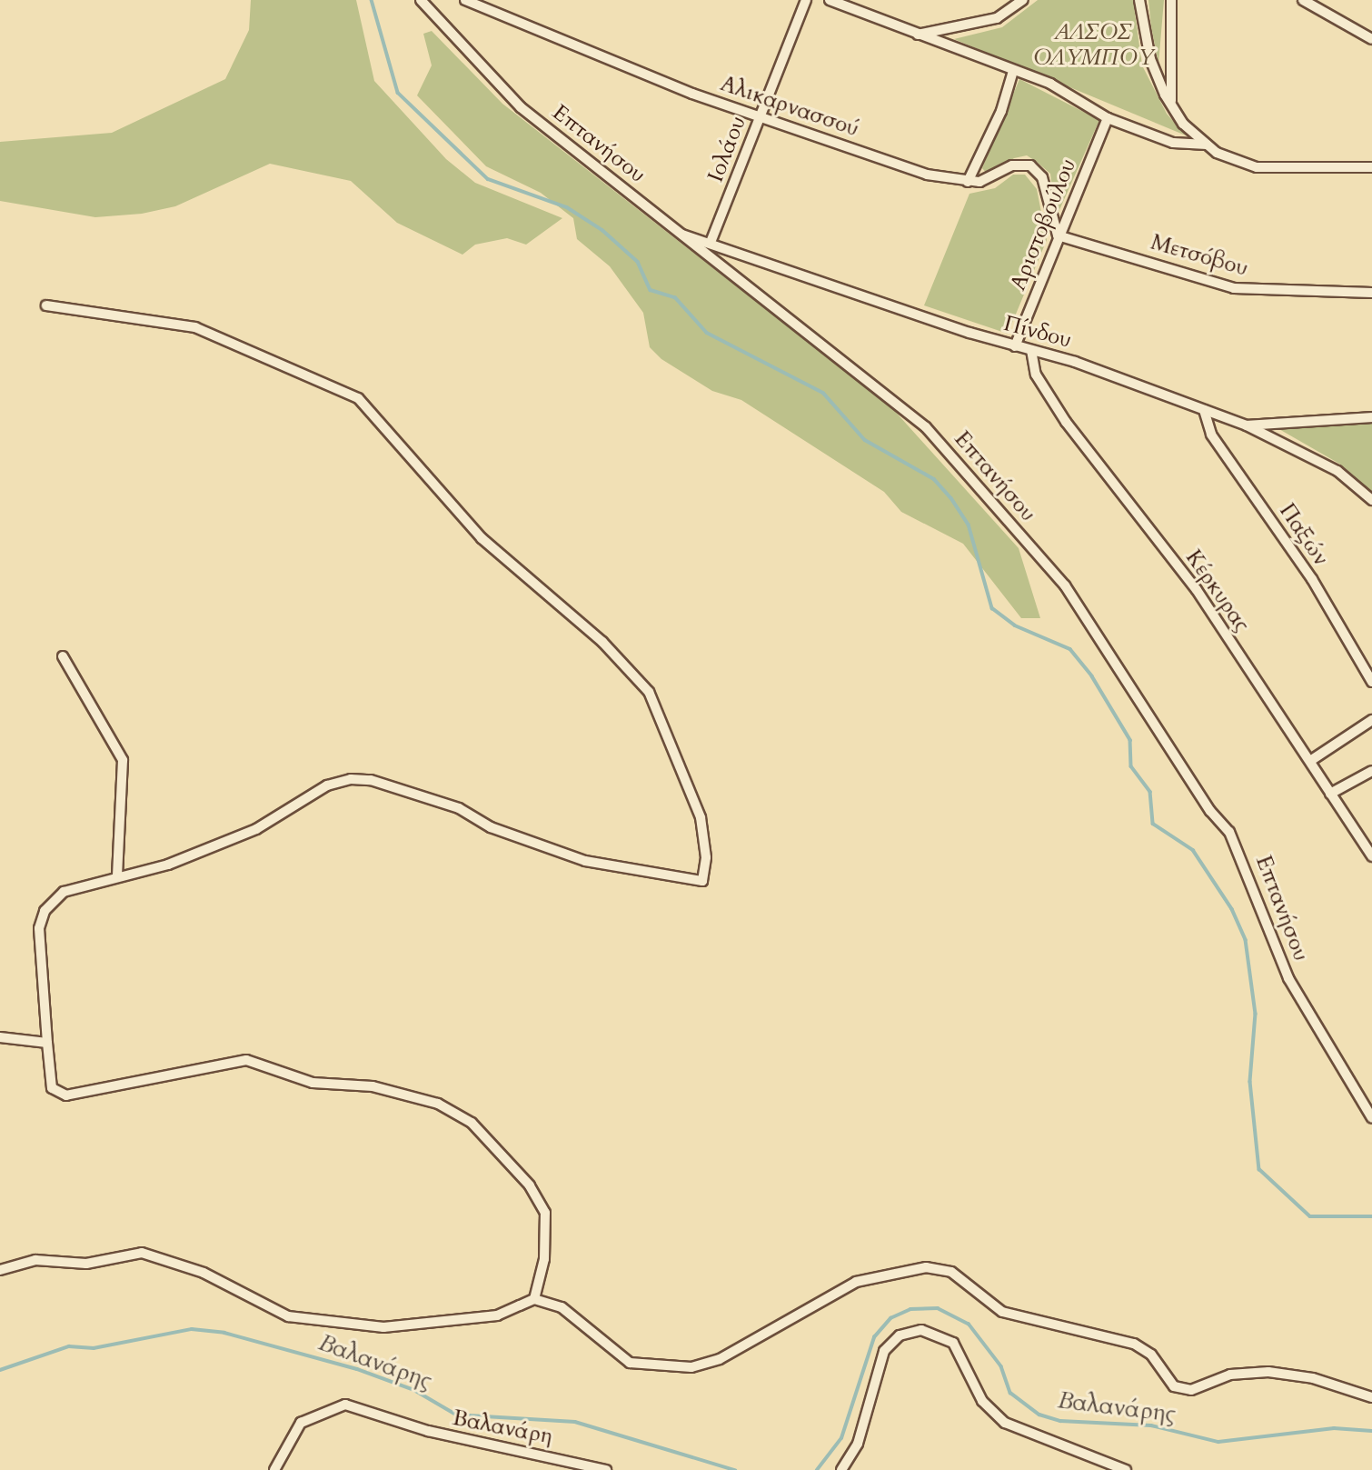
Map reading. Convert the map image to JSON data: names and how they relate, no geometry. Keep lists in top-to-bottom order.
{
  "streets": {
    "street": [
      "Αλικαρνασσού",
      "Επτανήσου",
      "Ιολάου",
      "Αριστοβούλου",
      "Μετσόβου",
      "Πίνδου",
      "Παξών",
      "Κέρκυρας",
      "Βαλανάρη"
    ]
  },
  "crossings": [
    ["Αλικαρνασσού", "Ιολάου"],
    ["Αλικαρνασσού", "Αριστοβούλου"],
    ["Αλικαρνασσού", "Μετσόβου"],
    ["Επτανήσου", "Πίνδου"],
    ["Ιολάου", "Πίνδου"],
    ["Αριστοβούλου", "Μετσόβου"],
    ["Αριστοβούλου", "Πίνδου"],
    ["Πίνδου", "Παξών"],
    ["Πίνδου", "Κέρκυρας"]
  ],
  "water": ["Βαλανάρης"],
  "parks": ["ΑΛΣΟΣ ΟΛΥΜΠΟΥ"]
}
